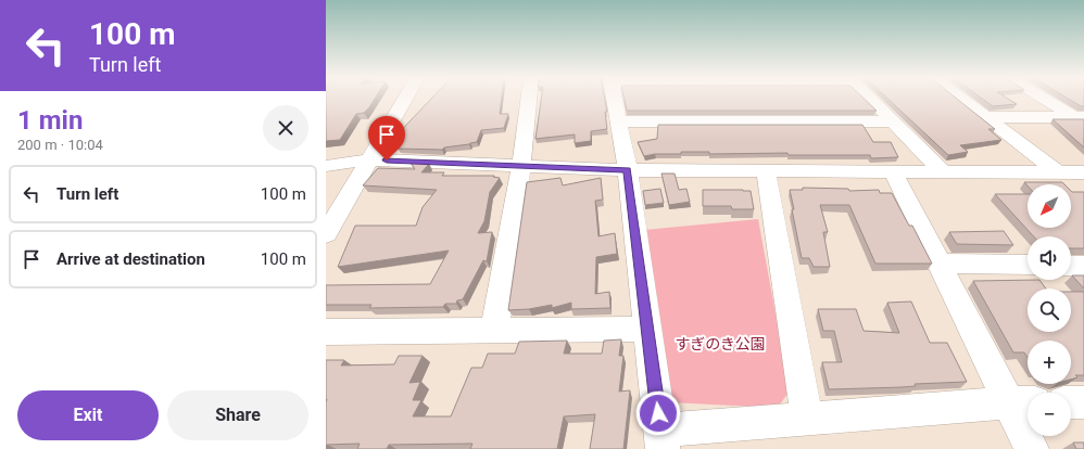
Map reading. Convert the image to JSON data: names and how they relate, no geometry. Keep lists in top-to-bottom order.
{
  "parks": ["すぎのき公園"],
  "north": "bottom left",
  "page": {
    "turn": ["100 m", "Turn left"],
    "heading": ["1 min", "200 m · 10:04"],
    "list": [
      {
        "name": "Turn left",
        "value": "100 m"
      },
      {
        "name": "Arrive at destination",
        "value": "100 m"
      }
    ],
    "map_buttons": ["+", "−"],
    "buttons": ["Exit", "Share"]
  }
}
